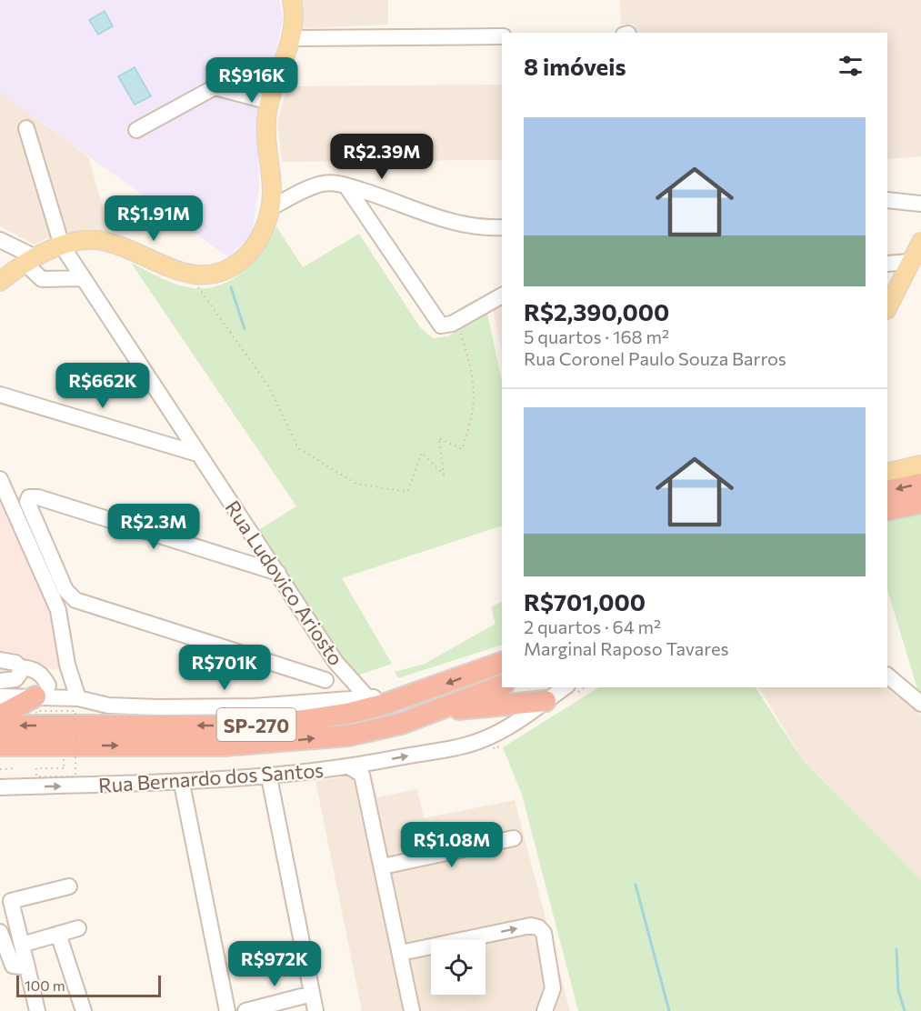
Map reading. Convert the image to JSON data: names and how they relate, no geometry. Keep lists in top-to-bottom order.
{
  "streets": {
    "highway": ["SP-270"],
    "street": ["Rua Ludovico Ariosto", "Rua Bernardo dos Santos"]
  },
  "scale_bar": "100 m",
  "page": {
    "heading": "8 imóveis",
    "price": [
      "R$916K",
      "R$2.39M",
      "R$1.91M",
      "R$662K",
      "R$2.3M",
      "R$701K",
      "R$1.08M",
      "R$972K"
    ],
    "list": [
      {
        "name": "R$2,390,000",
        "note": "5 quartos · 168 m² · Rua Coronel Paulo Souza Barros"
      },
      {
        "name": "R$701,000",
        "note": "2 quartos · 64 m² · Marginal Raposo Tavares"
      }
    ],
    "scale": "100 m"
  }
}
